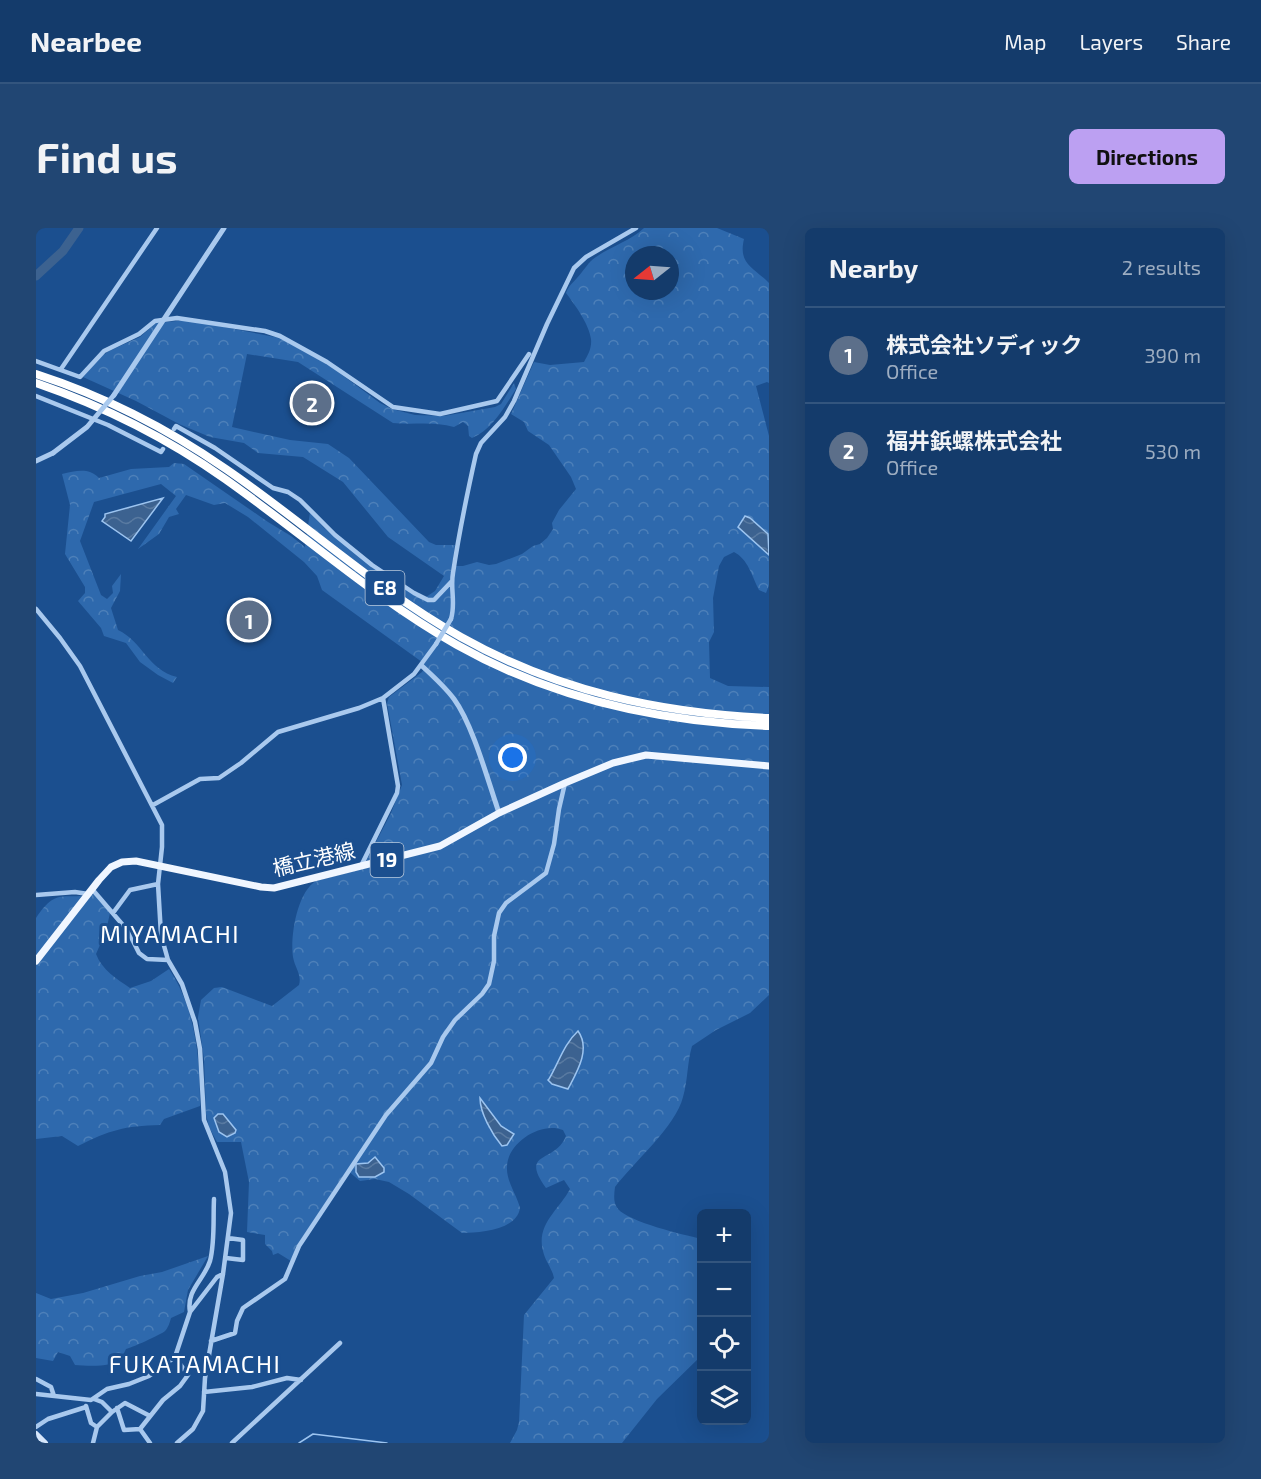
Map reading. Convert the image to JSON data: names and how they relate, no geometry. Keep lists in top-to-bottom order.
{
  "streets": {
    "highway": ["E8"],
    "main road": ["橋立港線", "19"]
  },
  "districts": ["MIYAMACHI", "FUKATAMACHI"],
  "north": "left",
  "page": {
    "header": "Nearbee",
    "nav": ["Map", "Layers", "Share"],
    "buttons": "Directions",
    "title": "Find us",
    "heading": ["Nearby", "2 results"],
    "list": [
      {
        "mark": "1",
        "name": "株式会社ソディック",
        "note": "Office",
        "value": "390 m"
      },
      {
        "mark": "2",
        "name": "福井鋲螺株式会社",
        "note": "Office",
        "value": "530 m"
      }
    ],
    "pins": ["2", "1"],
    "map_buttons": ["+", "−"]
  }
}
